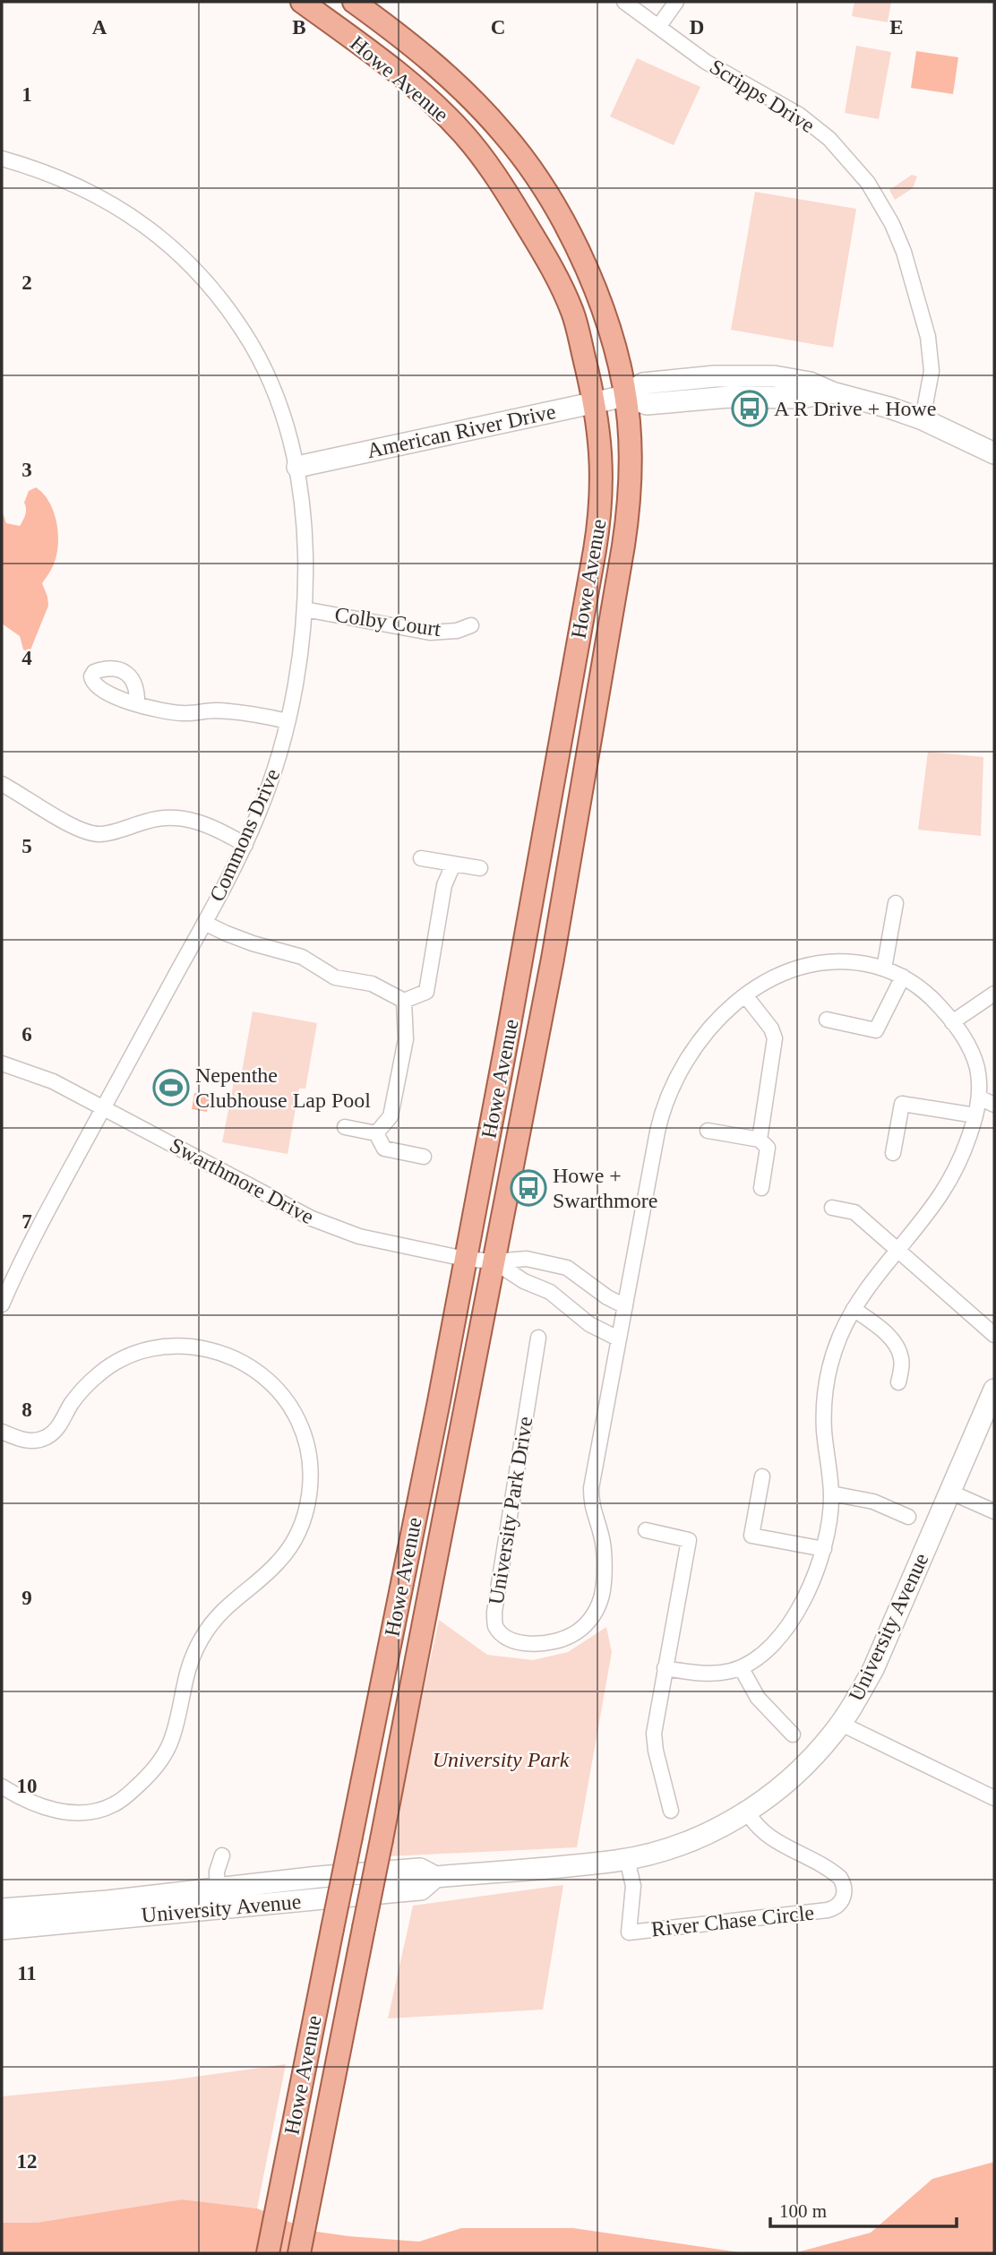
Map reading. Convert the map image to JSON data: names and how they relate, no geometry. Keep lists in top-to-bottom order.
{
  "streets": {
    "main road": ["Howe Avenue"],
    "street": [
      "Scripps Drive",
      "American River Drive",
      "Colby Court",
      "Commons Drive",
      "Swarthmore Drive",
      "University Park Drive",
      "University Avenue",
      "River Chase Circle"
    ]
  },
  "crossings": [
    ["Howe Avenue", "American River Drive"],
    ["Howe Avenue", "Swarthmore Drive"],
    ["Scripps Drive", "American River Drive"],
    ["American River Drive", "Commons Drive"],
    ["Colby Court", "Commons Drive"],
    ["Commons Drive", "Swarthmore Drive"],
    ["University Avenue", "River Chase Circle"]
  ],
  "parks": ["University Park"],
  "places": {
    "bus stop": ["A R Drive + Howe", "Howe + Swarthmore"],
    "sports": ["Nepenthe Clubhouse Lap Pool"]
  },
  "scale_bar": "100 m",
  "grid": {
    "columns": [
      "A",
      "B",
      "C",
      "D",
      "E"
    ],
    "rows": [
      "1",
      "2",
      "3",
      "4",
      "5",
      "6",
      "7",
      "8",
      "9",
      "10",
      "11",
      "12"
    ]
  }
}
